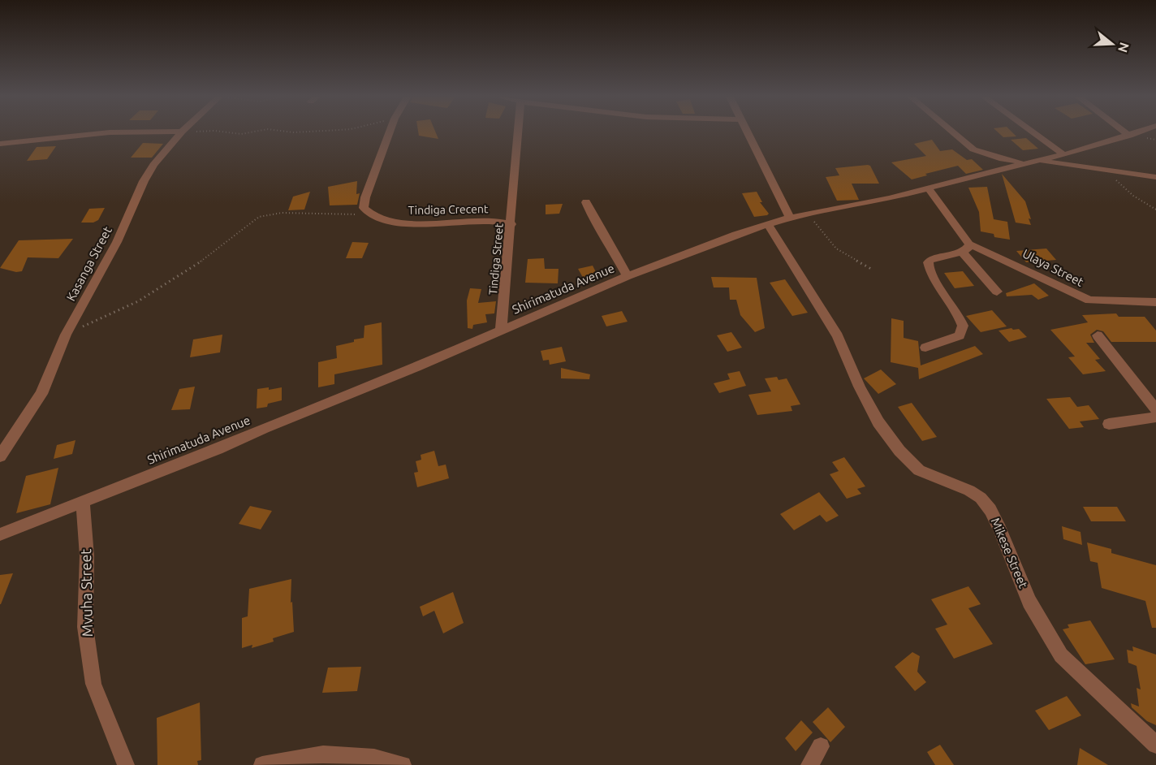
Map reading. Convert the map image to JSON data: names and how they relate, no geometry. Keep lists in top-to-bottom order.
{
  "streets": {
    "street": [
      "Tindiga Crecent",
      "Tindiga Street",
      "Kasanga Street",
      "Ulaya Street",
      "Shirimatuda Avenue",
      "Mikese Street",
      "Mvuha Street"
    ]
  },
  "crossings": [
    ["Tindiga Crecent", "Tindiga Street"],
    ["Tindiga Street", "Shirimatuda Avenue"],
    ["Shirimatuda Avenue", "Mikese Street"],
    ["Shirimatuda Avenue", "Mvuha Street"]
  ],
  "north": "right"
}
